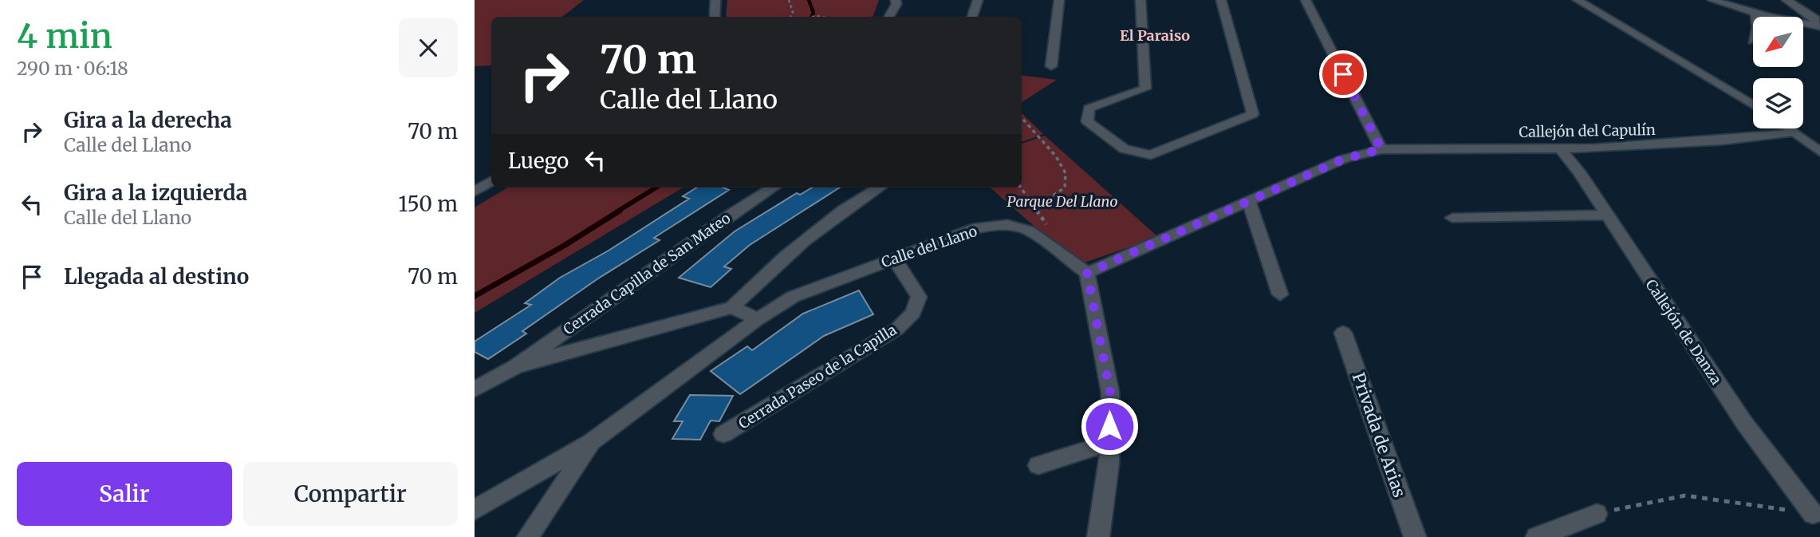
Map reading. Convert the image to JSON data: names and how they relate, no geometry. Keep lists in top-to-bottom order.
{
  "streets": {
    "street": [
      "Callejón del Capulín",
      "Calle del Llano",
      "Cerrada Capilla de San Mateo",
      "Callejón de Danza",
      "Cerrada Paseo de la Capilla",
      "Privada de Arias"
    ]
  },
  "crossings": [
    ["Callejón del Capulín", "Callejón de Danza"],
    ["Calle del Llano", "Cerrada Paseo de la Capilla"]
  ],
  "districts": ["El Paraiso"],
  "parks": ["Parque Del Llano"],
  "north": "bottom left",
  "page": {
    "heading": ["4 min", "290 m · 06:18"],
    "turn": ["70 m", "Calle del Llano"],
    "list": [
      {
        "name": "Gira a la derecha",
        "note": "Calle del Llano",
        "value": "70 m"
      },
      {
        "name": "Gira a la izquierda",
        "note": "Calle del Llano",
        "value": "150 m"
      },
      {
        "name": "Llegada al destino",
        "value": "70 m"
      }
    ],
    "then": "Luego",
    "buttons": ["Salir", "Compartir"]
  }
}
